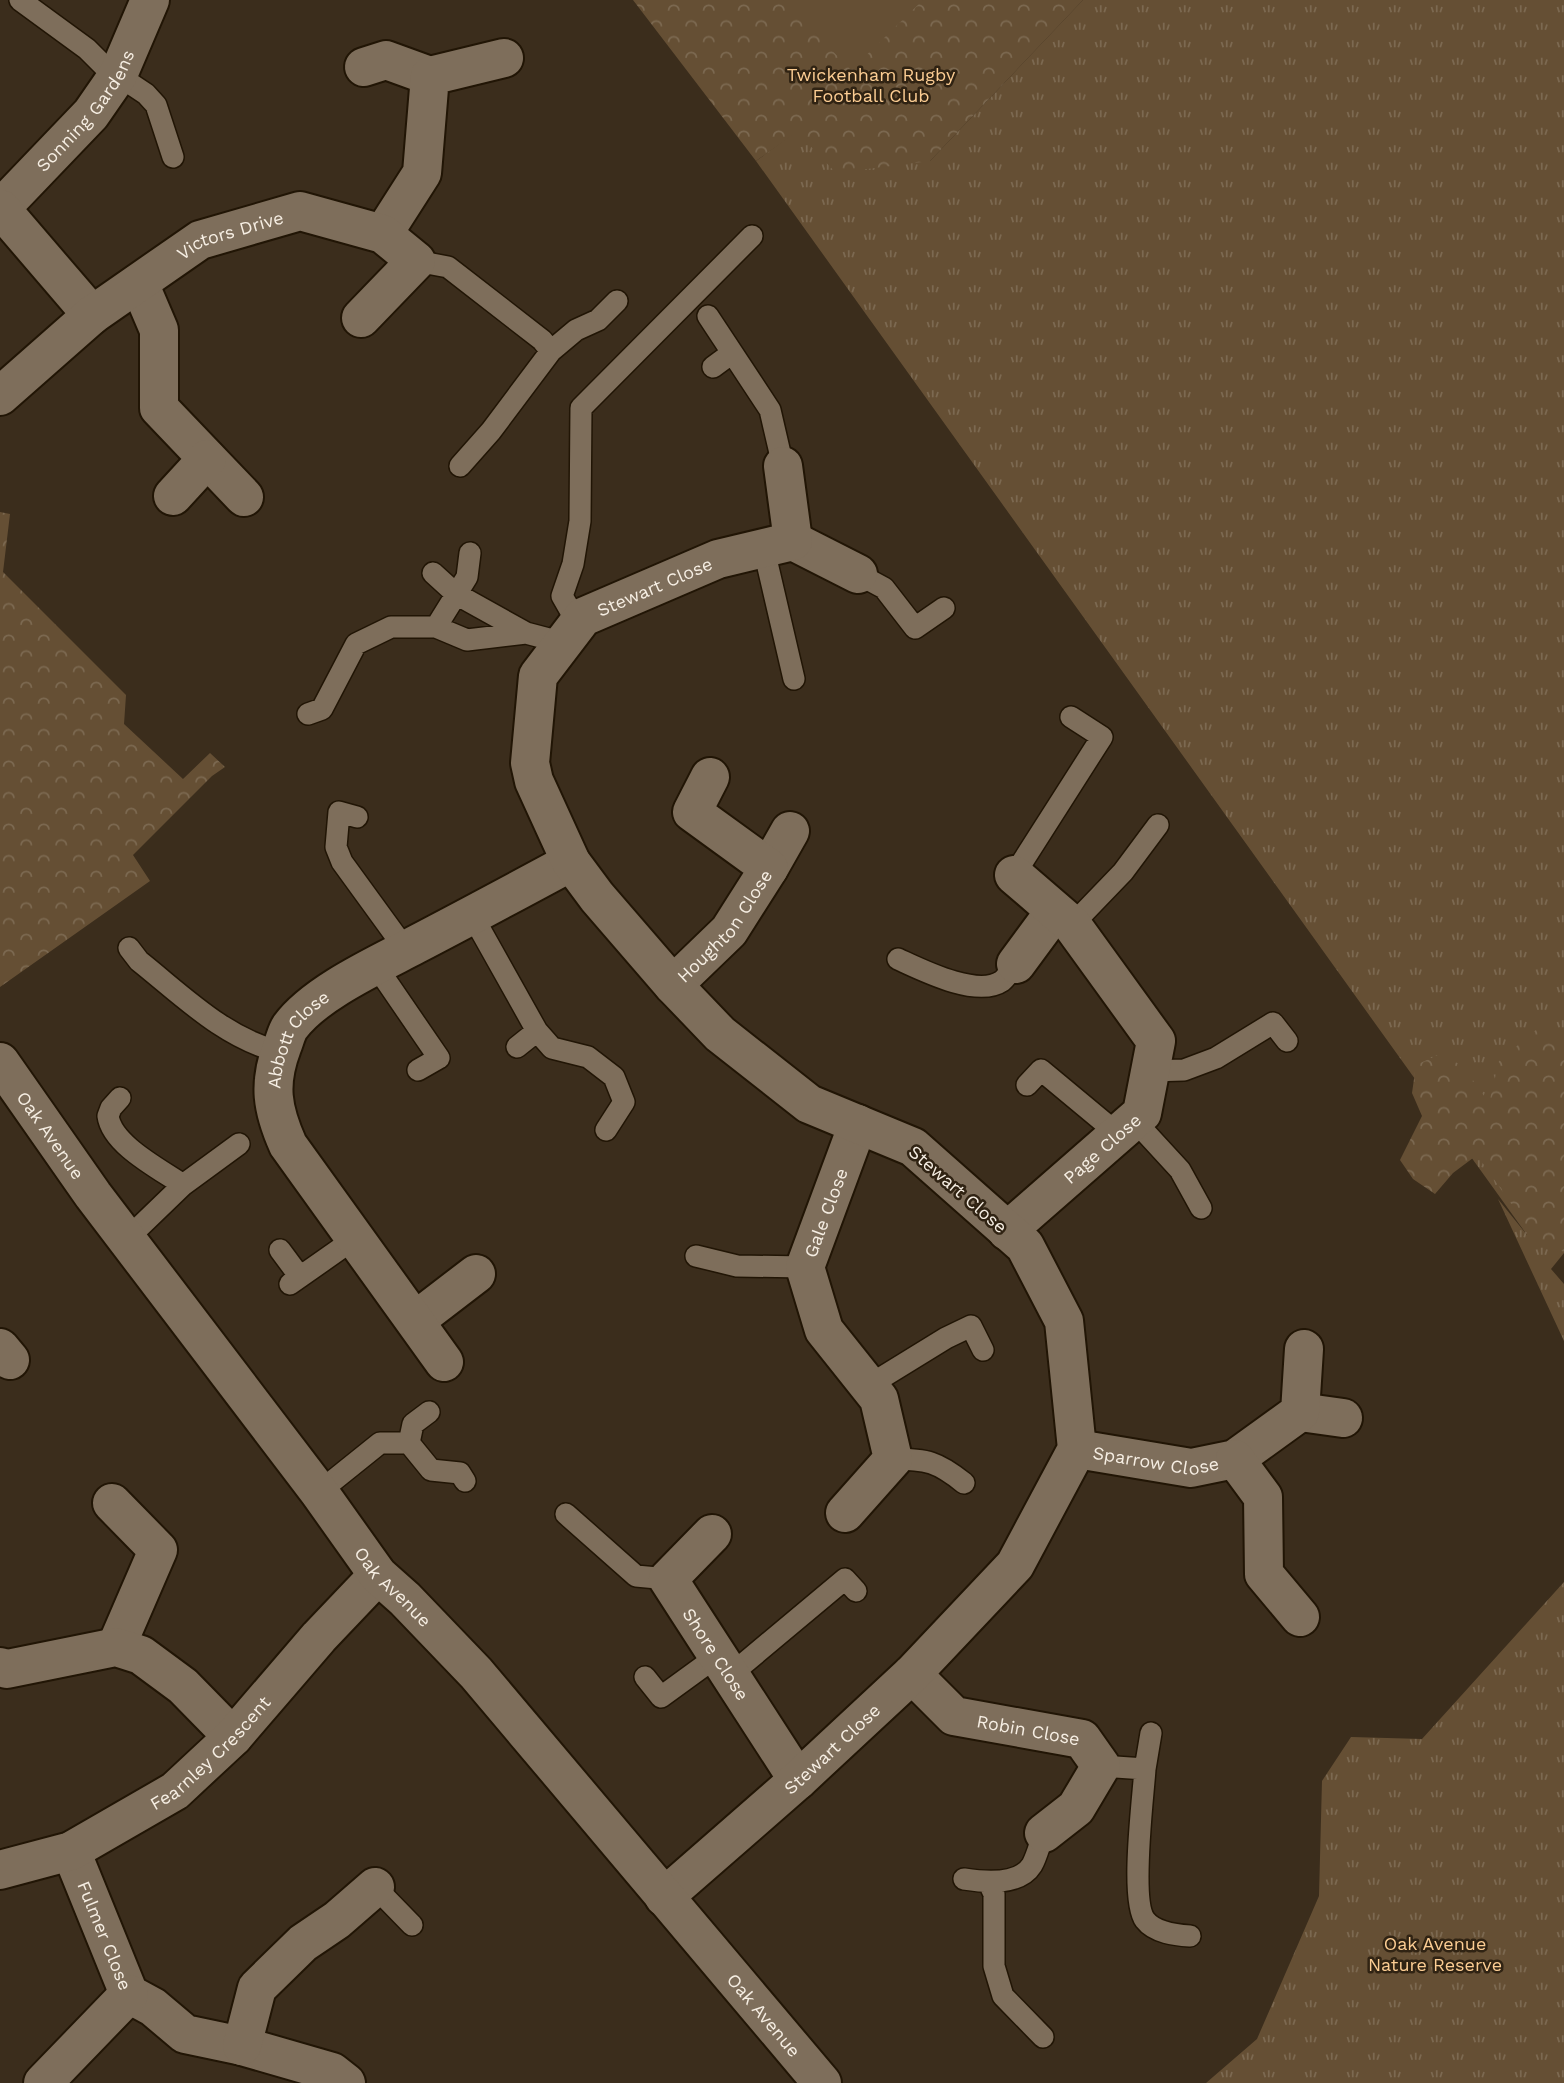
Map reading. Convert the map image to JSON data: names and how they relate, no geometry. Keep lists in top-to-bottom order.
{
  "streets": {
    "street": [
      "Sonning Gardens",
      "Victors Drive",
      "Stewart Close",
      "Houghton Close",
      "Abbott Close",
      "Oak Avenue",
      "Page Close",
      "Gale Close",
      "Sparrow Close",
      "Shore Close",
      "Robin Close",
      "Fearnley Crescent",
      "Fulmer Close"
    ]
  },
  "crossings": [
    ["Sonning Gardens", "Victors Drive"],
    ["Stewart Close", "Houghton Close"],
    ["Stewart Close", "Abbott Close"],
    ["Stewart Close", "Oak Avenue"],
    ["Stewart Close", "Page Close"],
    ["Stewart Close", "Gale Close"],
    ["Stewart Close", "Sparrow Close"],
    ["Stewart Close", "Shore Close"],
    ["Stewart Close", "Robin Close"],
    ["Oak Avenue", "Fearnley Crescent"],
    ["Fearnley Crescent", "Fulmer Close"]
  ],
  "parks": ["Twickenham Rugby Football Club", "Oak Avenue Nature Reserve"]
}
